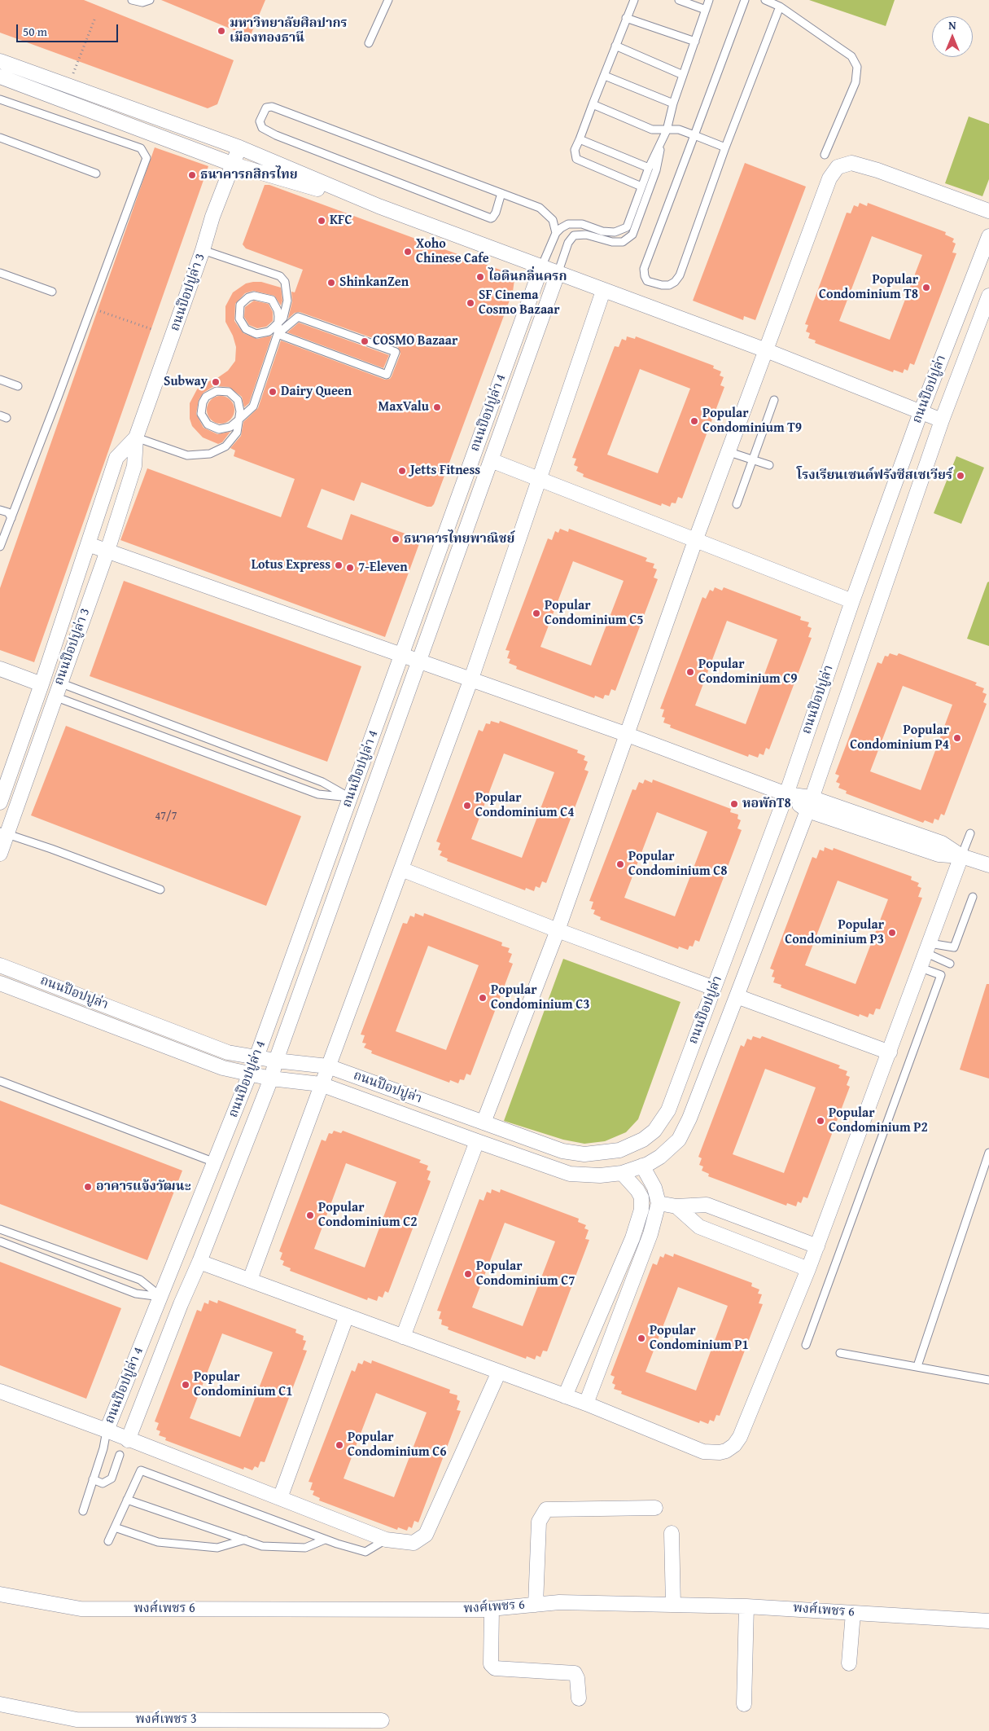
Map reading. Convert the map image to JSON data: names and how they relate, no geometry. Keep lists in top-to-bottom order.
{
  "streets": {
    "street": [
      "ถนนป๊อปปูล่า 3",
      "ถนนป๊อปปูล่า",
      "ถนนป๊อปปูล่า 4",
      "พงศ์เพชร 6",
      "พงศ์เพชร 3"
    ]
  },
  "crossings": [
    ["ถนนป๊อปปูล่า", "ถนนป๊อปปูล่า 4"]
  ],
  "places": [
    "มหาวิทยาลัยศิลปากร เมืองทองธานี",
    "ธนาคารกสิกรไทย",
    "KFC",
    "Xoho Chinese Cafe",
    "ไอดินกลิ่นครก",
    "ShinkanZen",
    "Popular Condominium T8",
    "SF Cinema Cosmo Bazaar",
    "COSMO Bazaar",
    "Subway",
    "Dairy Queen",
    "MaxValu",
    "Popular Condominium T9",
    "Jetts Fitness",
    "โรงเรียนเซนต์ฟรังซีสเซเวียร์",
    "ธนาคารไทยพาณิชย์",
    "Lotus Express",
    "7-Eleven",
    "Popular Condominium C5",
    "Popular Condominium C9",
    "Popular Condominium P4",
    "หอพักT8",
    "Popular Condominium C4",
    "Popular Condominium C8",
    "Popular Condominium P3",
    "Popular Condominium C3",
    "Popular Condominium P2",
    "อาคารแจ้งวัฒนะ",
    "Popular Condominium C2",
    "Popular Condominium C7",
    "Popular Condominium P1",
    "Popular Condominium C1",
    "Popular Condominium C6"
  ],
  "house_numbers": ["47/7"],
  "scale_bar": "50 m",
  "north": "top"
}
